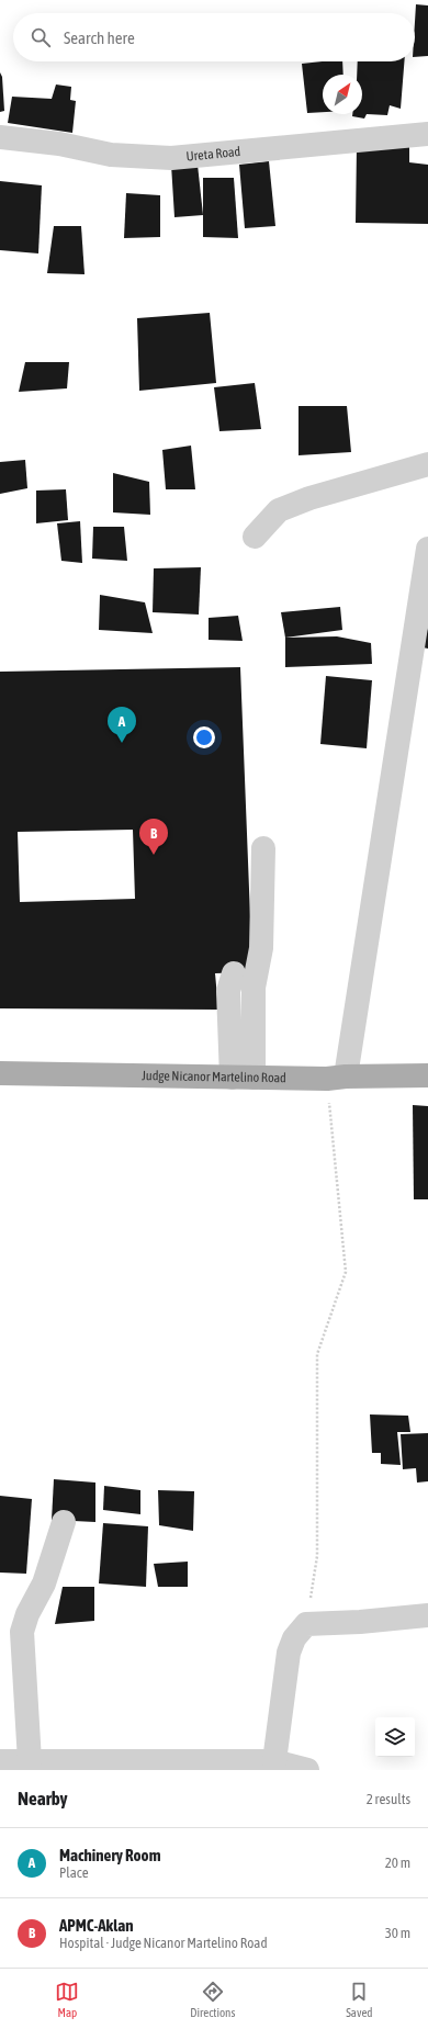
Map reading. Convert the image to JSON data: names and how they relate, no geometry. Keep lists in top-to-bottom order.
{
  "streets": {
    "main road": ["Judge Nicanor Martelino Road"],
    "street": ["Ureta Road"]
  },
  "north": "top right",
  "page": {
    "search": "Search here",
    "pins": ["A", "B"],
    "heading": ["Nearby", "2 results"],
    "list": [
      {
        "mark": "A",
        "name": "Machinery Room",
        "note": "Place",
        "value": "20 m"
      },
      {
        "mark": "B",
        "name": "APMC-Aklan",
        "note": "Hospital · Judge Nicanor Martelino Road",
        "value": "30 m"
      }
    ],
    "nav": ["Map", "Directions", "Saved"]
  }
}
